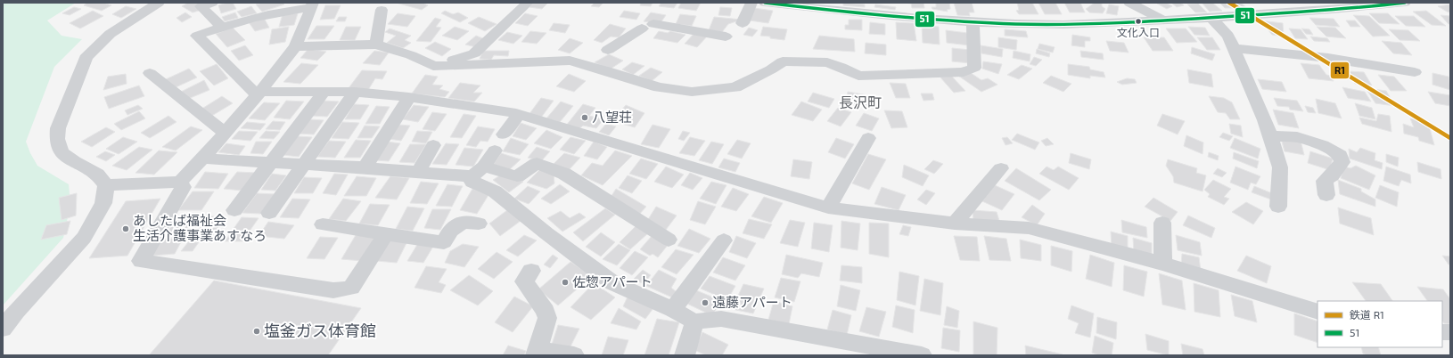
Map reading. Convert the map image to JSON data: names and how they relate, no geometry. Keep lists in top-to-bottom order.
{
  "districts": ["長沢町"],
  "places": [
    "文化入口",
    "八望荘",
    "あしたば福祉会 生活介護事業あすなろ",
    "佐惣アパート",
    "遠藤アパート",
    "塩釜ガス体育館"
  ],
  "lines": ["rail line R1", "transit line 51"],
  "legend": ["鉄道 R1", "51"]
}
